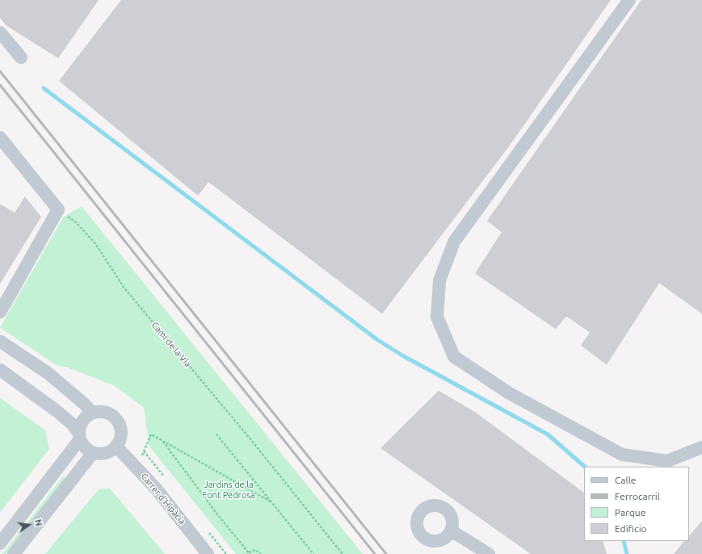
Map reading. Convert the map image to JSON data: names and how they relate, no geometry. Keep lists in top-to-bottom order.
{
  "streets": {
    "street": ["Carrer d'Hipàcia"],
    "path": ["Camí de la Via"]
  },
  "parks": ["Jardins de la Font Pedrosa"],
  "legend": [
    "Calle",
    "Ferrocarril",
    "Parque",
    "Edificio"
  ],
  "north": "right"
}
